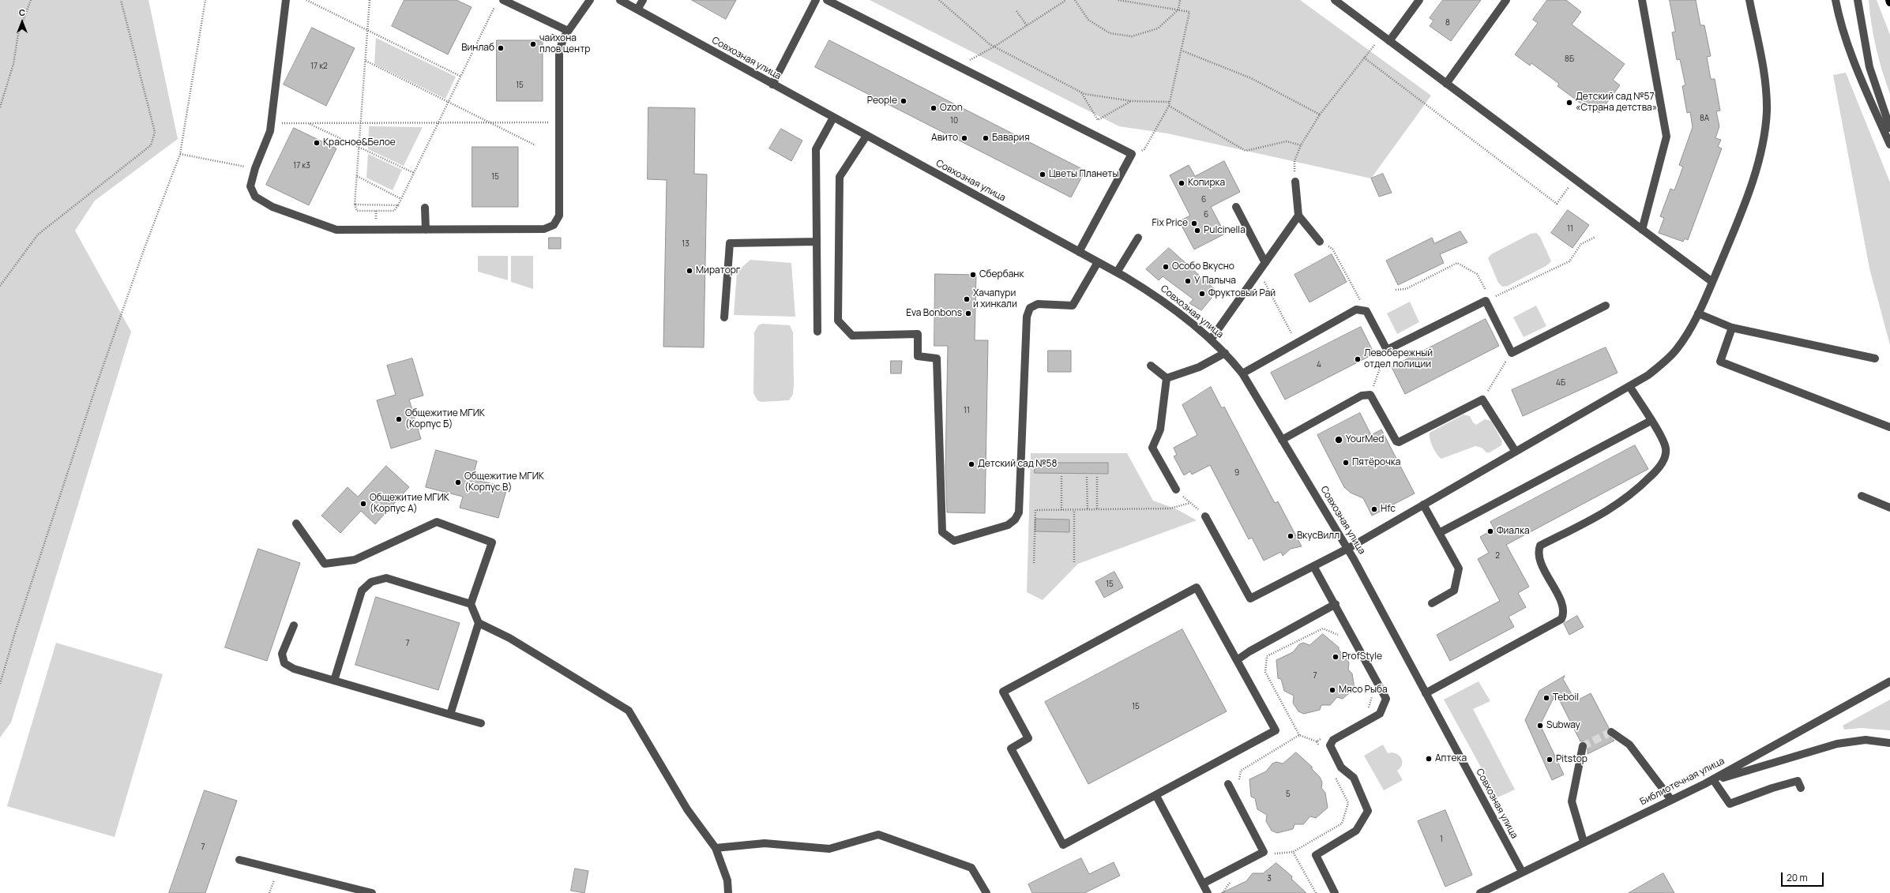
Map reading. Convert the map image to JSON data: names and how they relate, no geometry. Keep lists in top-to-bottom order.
{
  "streets": {
    "street": ["Совхозная улица", "Библиотечная улица"]
  },
  "crossings": [
    ["Совхозная улица", "Библиотечная улица"]
  ],
  "places": [
    "чайхона плов центр",
    "Винлаб",
    "People",
    "Детский сад №57 «Страна детства»",
    "Ozon",
    "Авито",
    "Бавария",
    "Красное&Белое",
    "Цветы Планеты",
    "Копирка",
    "Fix Price",
    "Pulcinella",
    "Особо Вкусно",
    "Мираторг",
    "Сбербанк",
    "У Палыча",
    "Фруктовый Рай",
    "Хачапури и хинкали",
    "Eva Bonbons",
    "Левобережный отдел полиции",
    "Общежитие МГИК (Корпус Б)",
    "YourMed",
    "Пятёрочка",
    "Детский сад №58",
    "Общежитие МГИК (Корпус В)",
    "Общежитие МГИК (Корпус А)",
    "Hfc",
    "Фиалка",
    "ВкусВилл",
    "ProfStyle",
    "Мясо Рыба",
    "Teboil",
    "Subway",
    "Аптека",
    "Pitstop"
  ],
  "house_numbers": [
    "8",
    "8Б",
    "17 к2",
    "15",
    "8А",
    "10",
    "17 к3",
    "15",
    "6",
    "6",
    "11",
    "13",
    "4",
    "4Б",
    "11",
    "9",
    "2",
    "15",
    "7",
    "7",
    "15",
    "5",
    "1",
    "7",
    "3"
  ],
  "scale_bar": "20 m",
  "north": "top"
}
